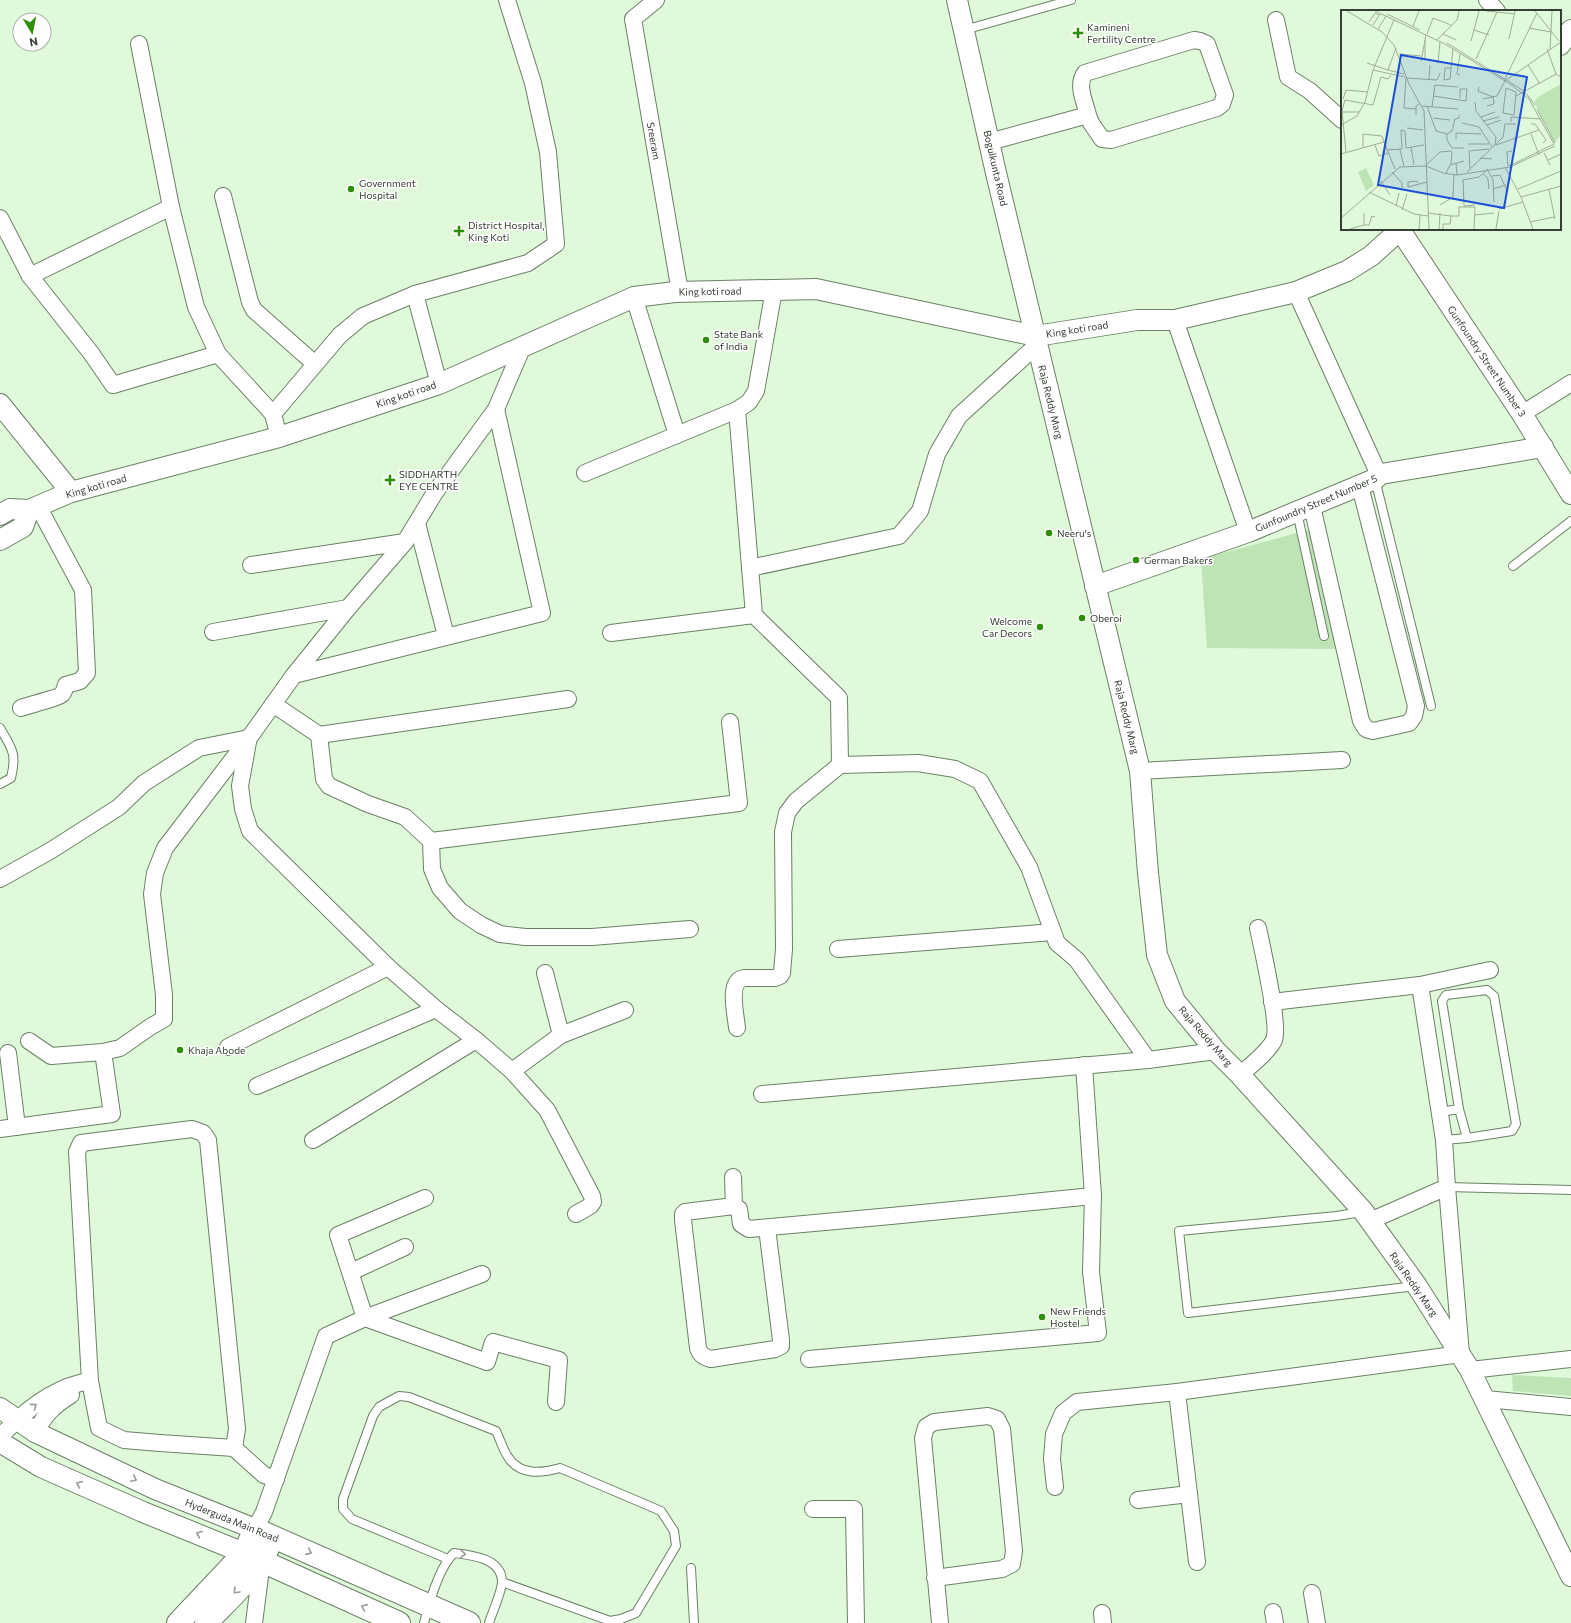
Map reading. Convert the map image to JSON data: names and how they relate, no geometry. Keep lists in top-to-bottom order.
{
  "streets": {
    "main road": ["Hyderguda Main Road"],
    "street": [
      "Sreeram",
      "Bogulkunta Road",
      "King koti road",
      "Gunfoundry Street Number 3",
      "Raja Reddy Marg",
      "Gunfoundry Street Number 5"
    ]
  },
  "crossings": [
    ["Sreeram", "King koti road"],
    ["Bogulkunta Road", "King koti road"],
    ["Bogulkunta Road", "Raja Reddy Marg"],
    ["King koti road", "Gunfoundry Street Number 3"],
    ["King koti road", "Raja Reddy Marg"],
    ["Gunfoundry Street Number 3", "Gunfoundry Street Number 5"],
    ["Raja Reddy Marg", "Gunfoundry Street Number 5"]
  ],
  "places": {
    "health": ["Kamineni Fertility Centre", "District Hospital, King Koti", "SIDDHARTH EYE CENTRE"],
    "other": [
      "Government Hospital",
      "State Bank of India",
      "Neeru's",
      "German Bakers",
      "Oberoi",
      "Welcome Car Decors",
      "Khaja Abode",
      "New Friends Hostel"
    ]
  },
  "north": "bottom"
}
